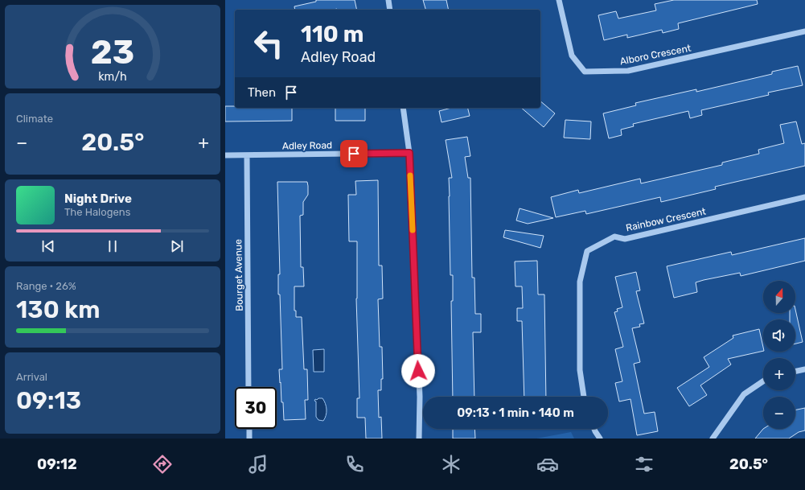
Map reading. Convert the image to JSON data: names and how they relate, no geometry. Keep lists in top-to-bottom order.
{
  "streets": {
    "street": [
      "Alboro Crescent",
      "Adley Road",
      "Rainbow Crescent",
      "Bourget Avenue"
    ]
  },
  "crossings": [
    ["Adley Road", "Bourget Avenue"]
  ],
  "north": "top",
  "page": {
    "turn": ["110 m", "Adley Road"],
    "then": "Then",
    "tile": [
      "Climate",
      ["Range · 26%", "130 km"],
      ["Arrival", "09:13"]
    ],
    "heat": ["−", "20.5°", "+"],
    "song": ["Night Drive", "The Halogens"],
    "map_buttons": ["+", "−"],
    "limit": "30",
    "trip": "09:13 · 1 min · 140 m",
    "tabs": ["09:12", "20.5°"],
    "gauge": ["23", "km/h"]
  }
}
